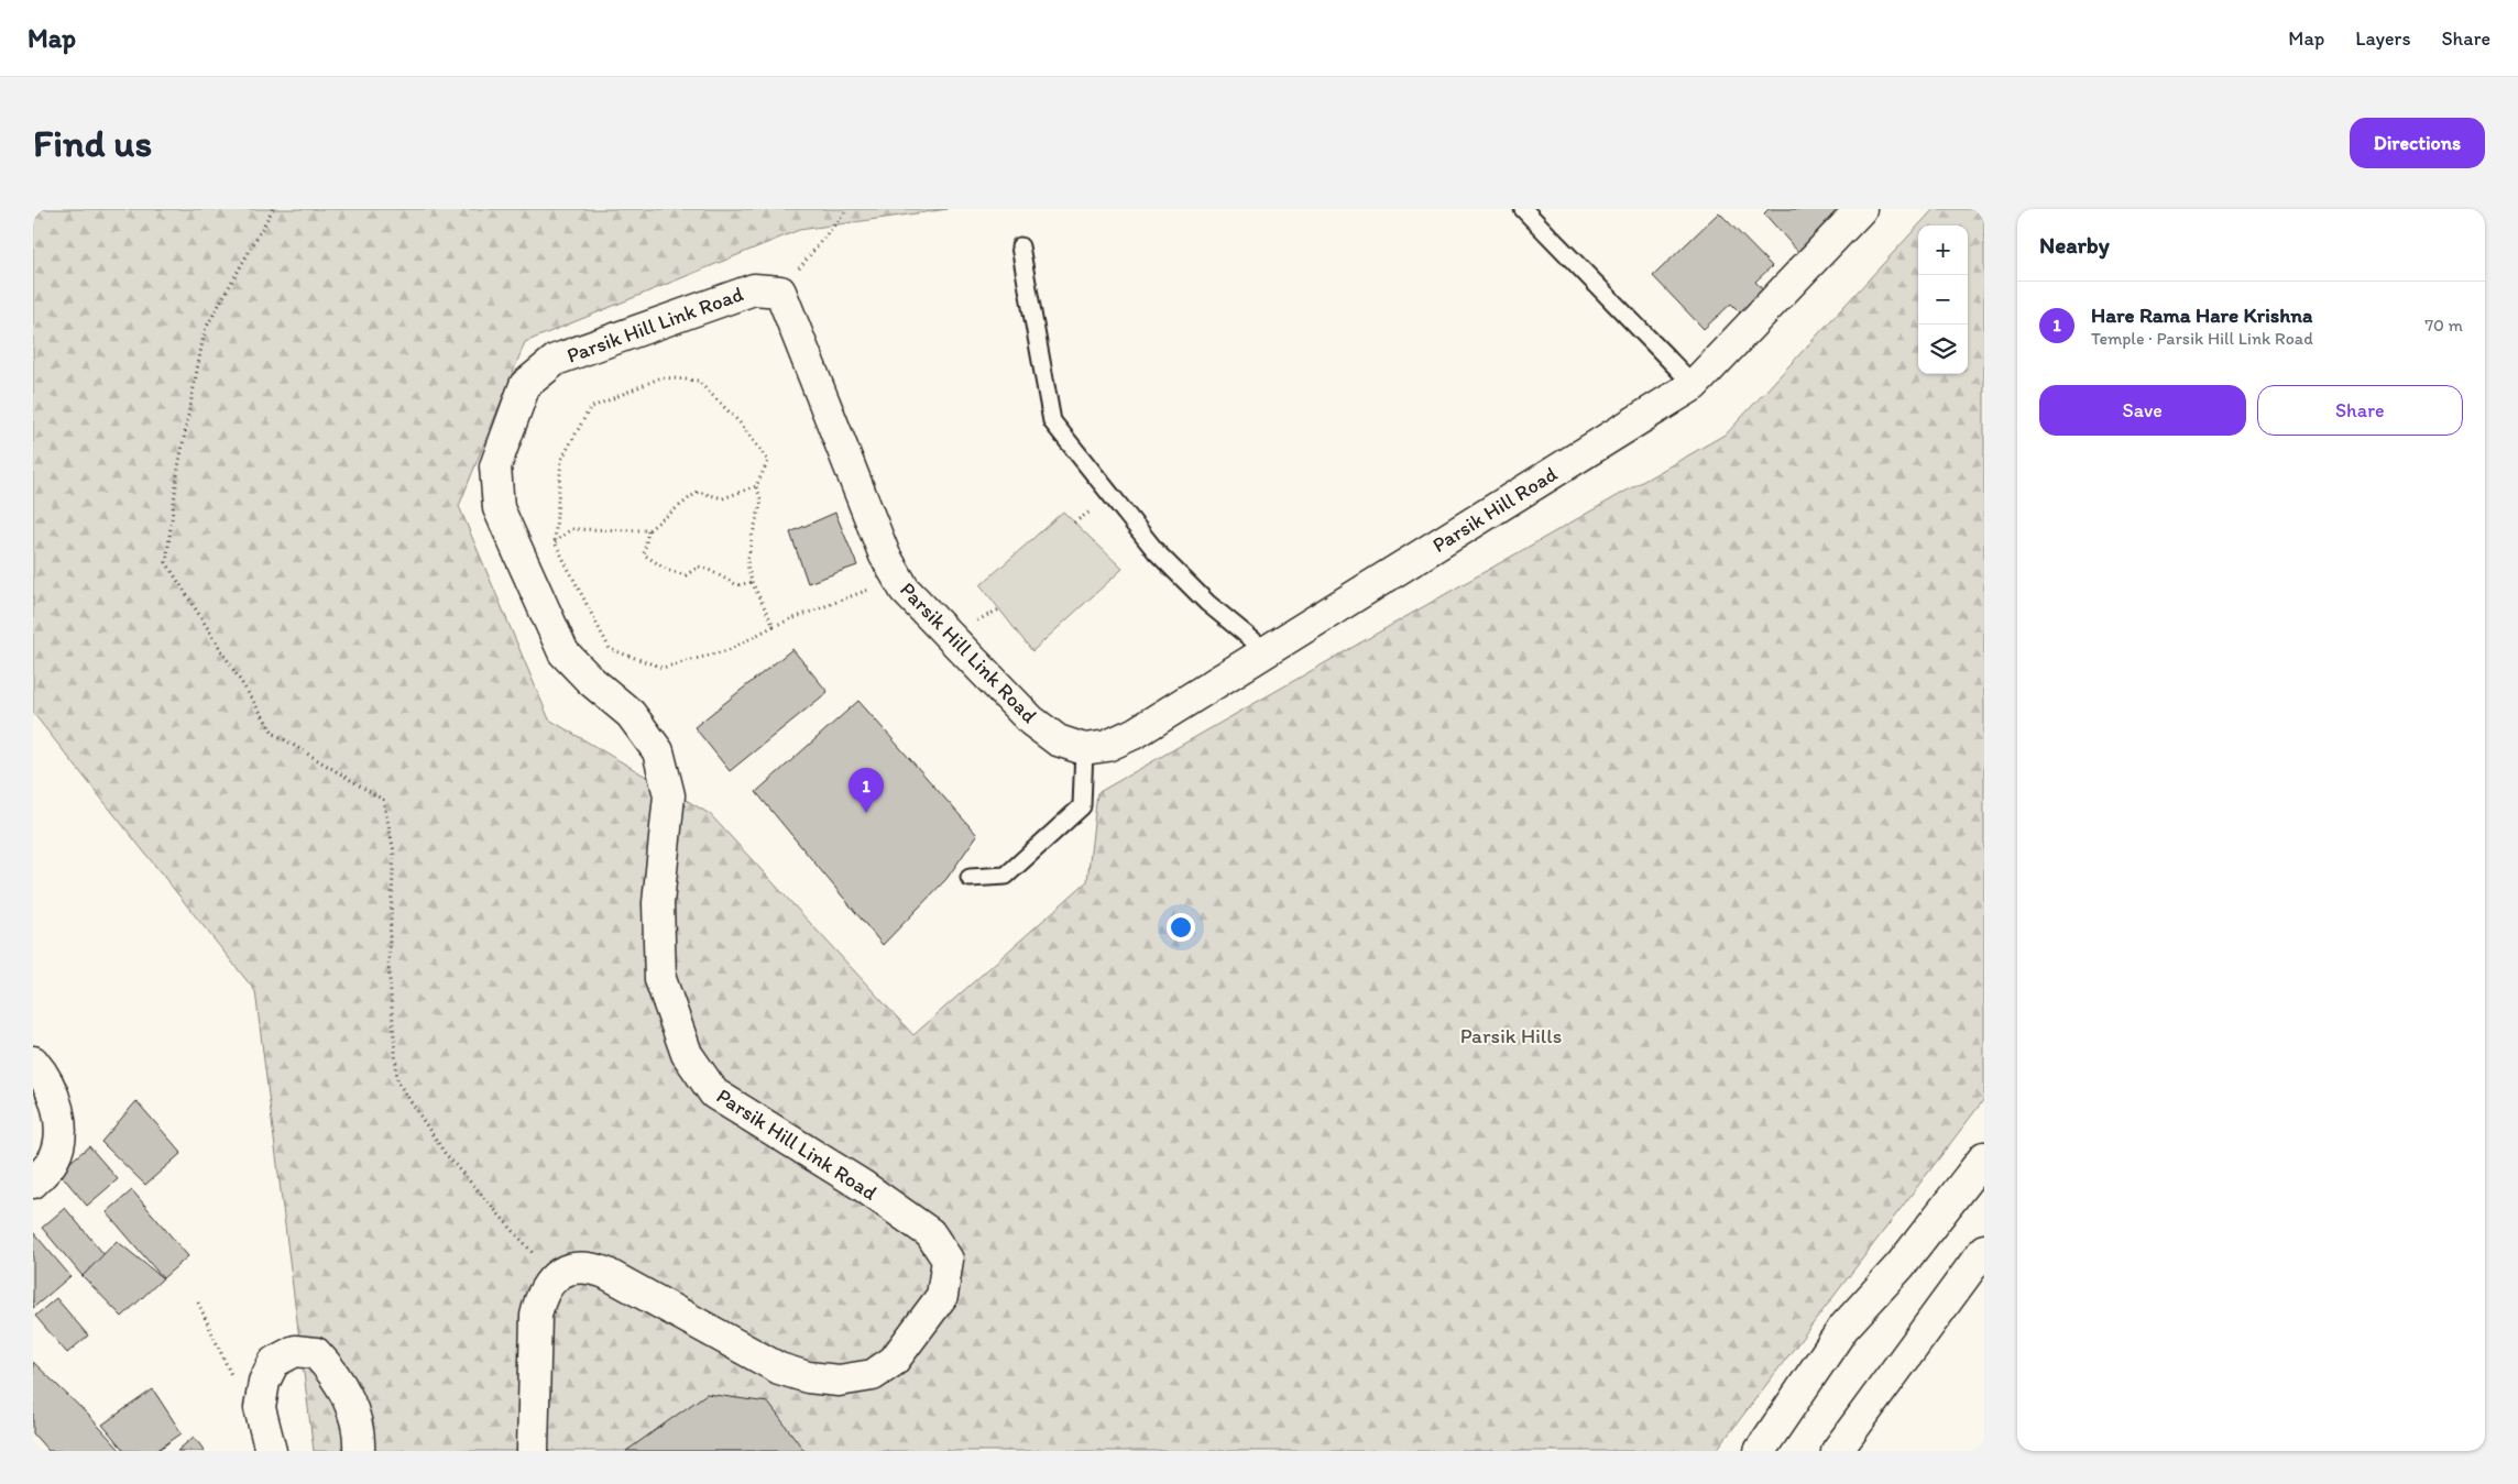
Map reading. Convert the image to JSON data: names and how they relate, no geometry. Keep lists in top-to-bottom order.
{
  "streets": {
    "street": ["Parsik Hill Link Road", "Parsik Hill Road"]
  },
  "crossings": [
    ["Parsik Hill Link Road", "Parsik Hill Road"]
  ],
  "parks": ["Parsik Hills"],
  "page": {
    "header": "Map",
    "nav": ["Map", "Layers", "Share"],
    "buttons": [
      "Directions",
      ["Save", "Share"]
    ],
    "title": "Find us",
    "heading": "Nearby",
    "map_buttons": ["+", "−"],
    "list": [
      {
        "mark": "1",
        "name": "Hare Rama Hare Krishna",
        "note": "Temple · Parsik Hill Link Road",
        "value": "70 m"
      }
    ],
    "pins": "1"
  }
}
